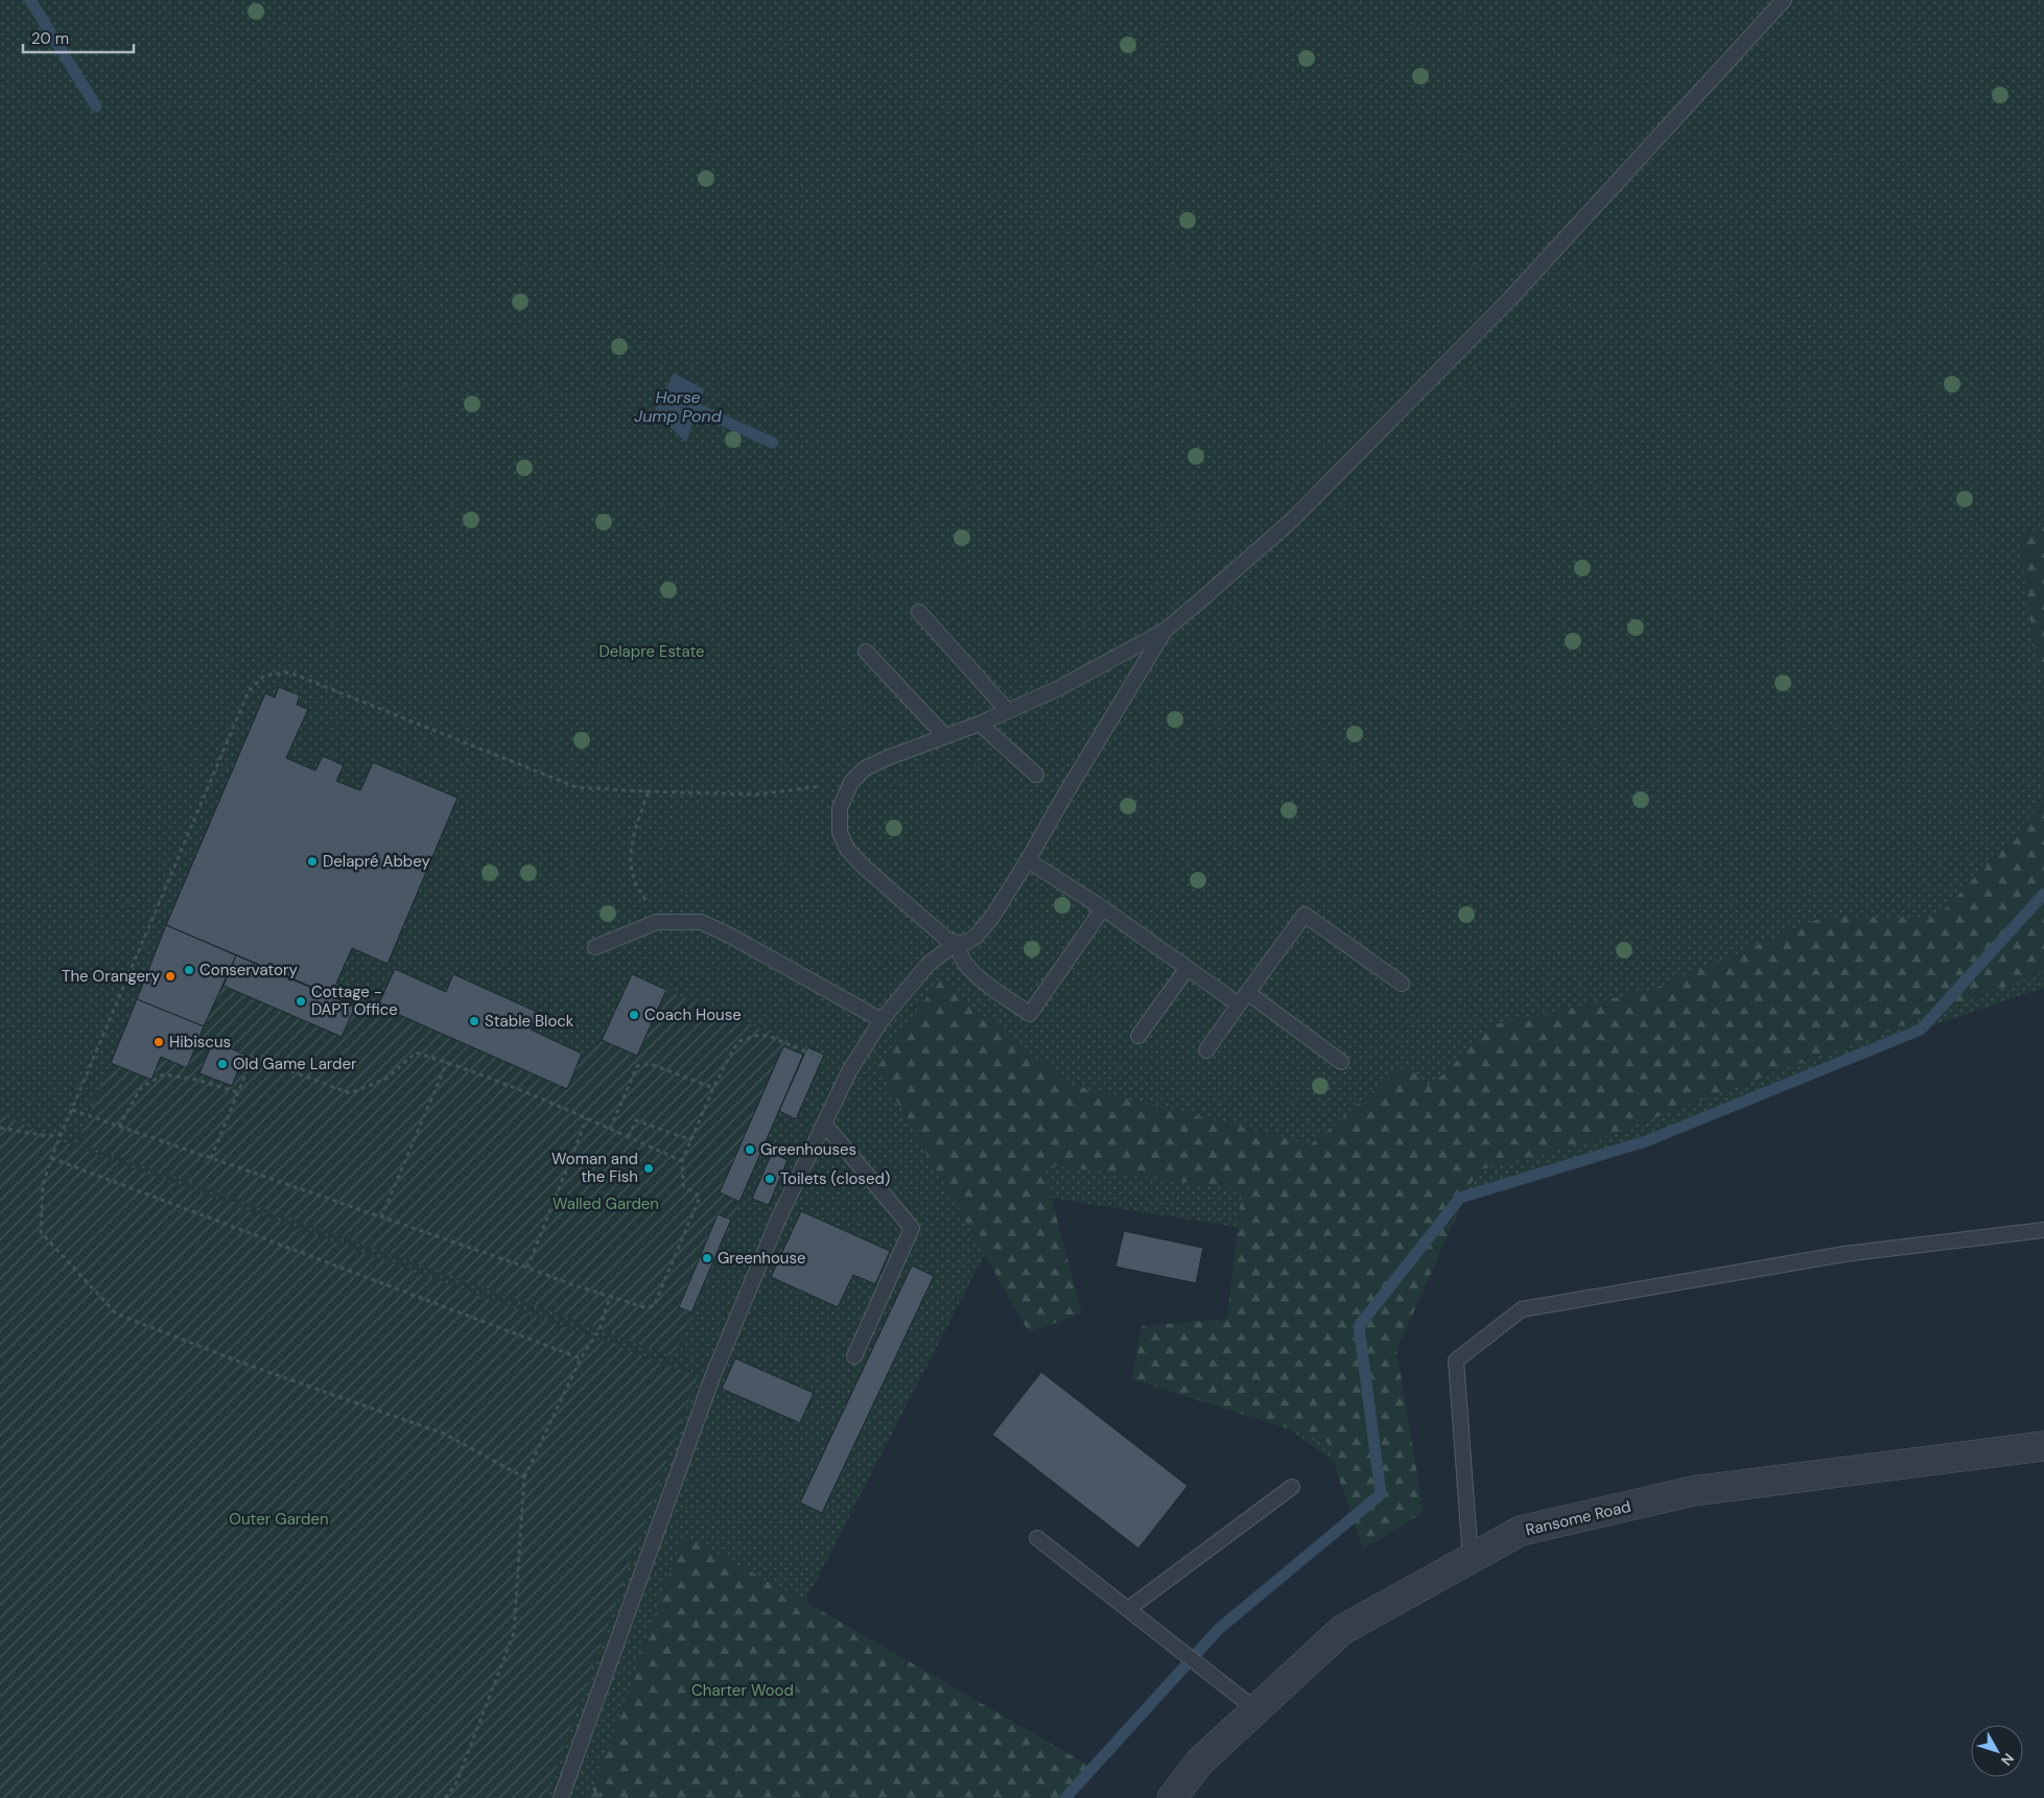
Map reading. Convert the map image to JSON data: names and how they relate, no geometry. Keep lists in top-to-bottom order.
{
  "streets": {
    "street": ["Ransome Road"]
  },
  "water": ["Horse Jump Pond"],
  "parks": [
    "Delapre Estate",
    "Walled Garden",
    "Outer Garden",
    "Charter Wood"
  ],
  "places": [
    "Delapré Abbey",
    "Conservatory",
    "The Orangery",
    "Cottage - DAPT Office",
    "Coach House",
    "Stable Block",
    "Hibiscus",
    "Old Game Larder",
    "Greenhouses",
    "Woman and the Fish",
    "Toilets (closed)",
    "Greenhouse"
  ],
  "scale_bar": "20 m",
  "north": "bottom right"
}
